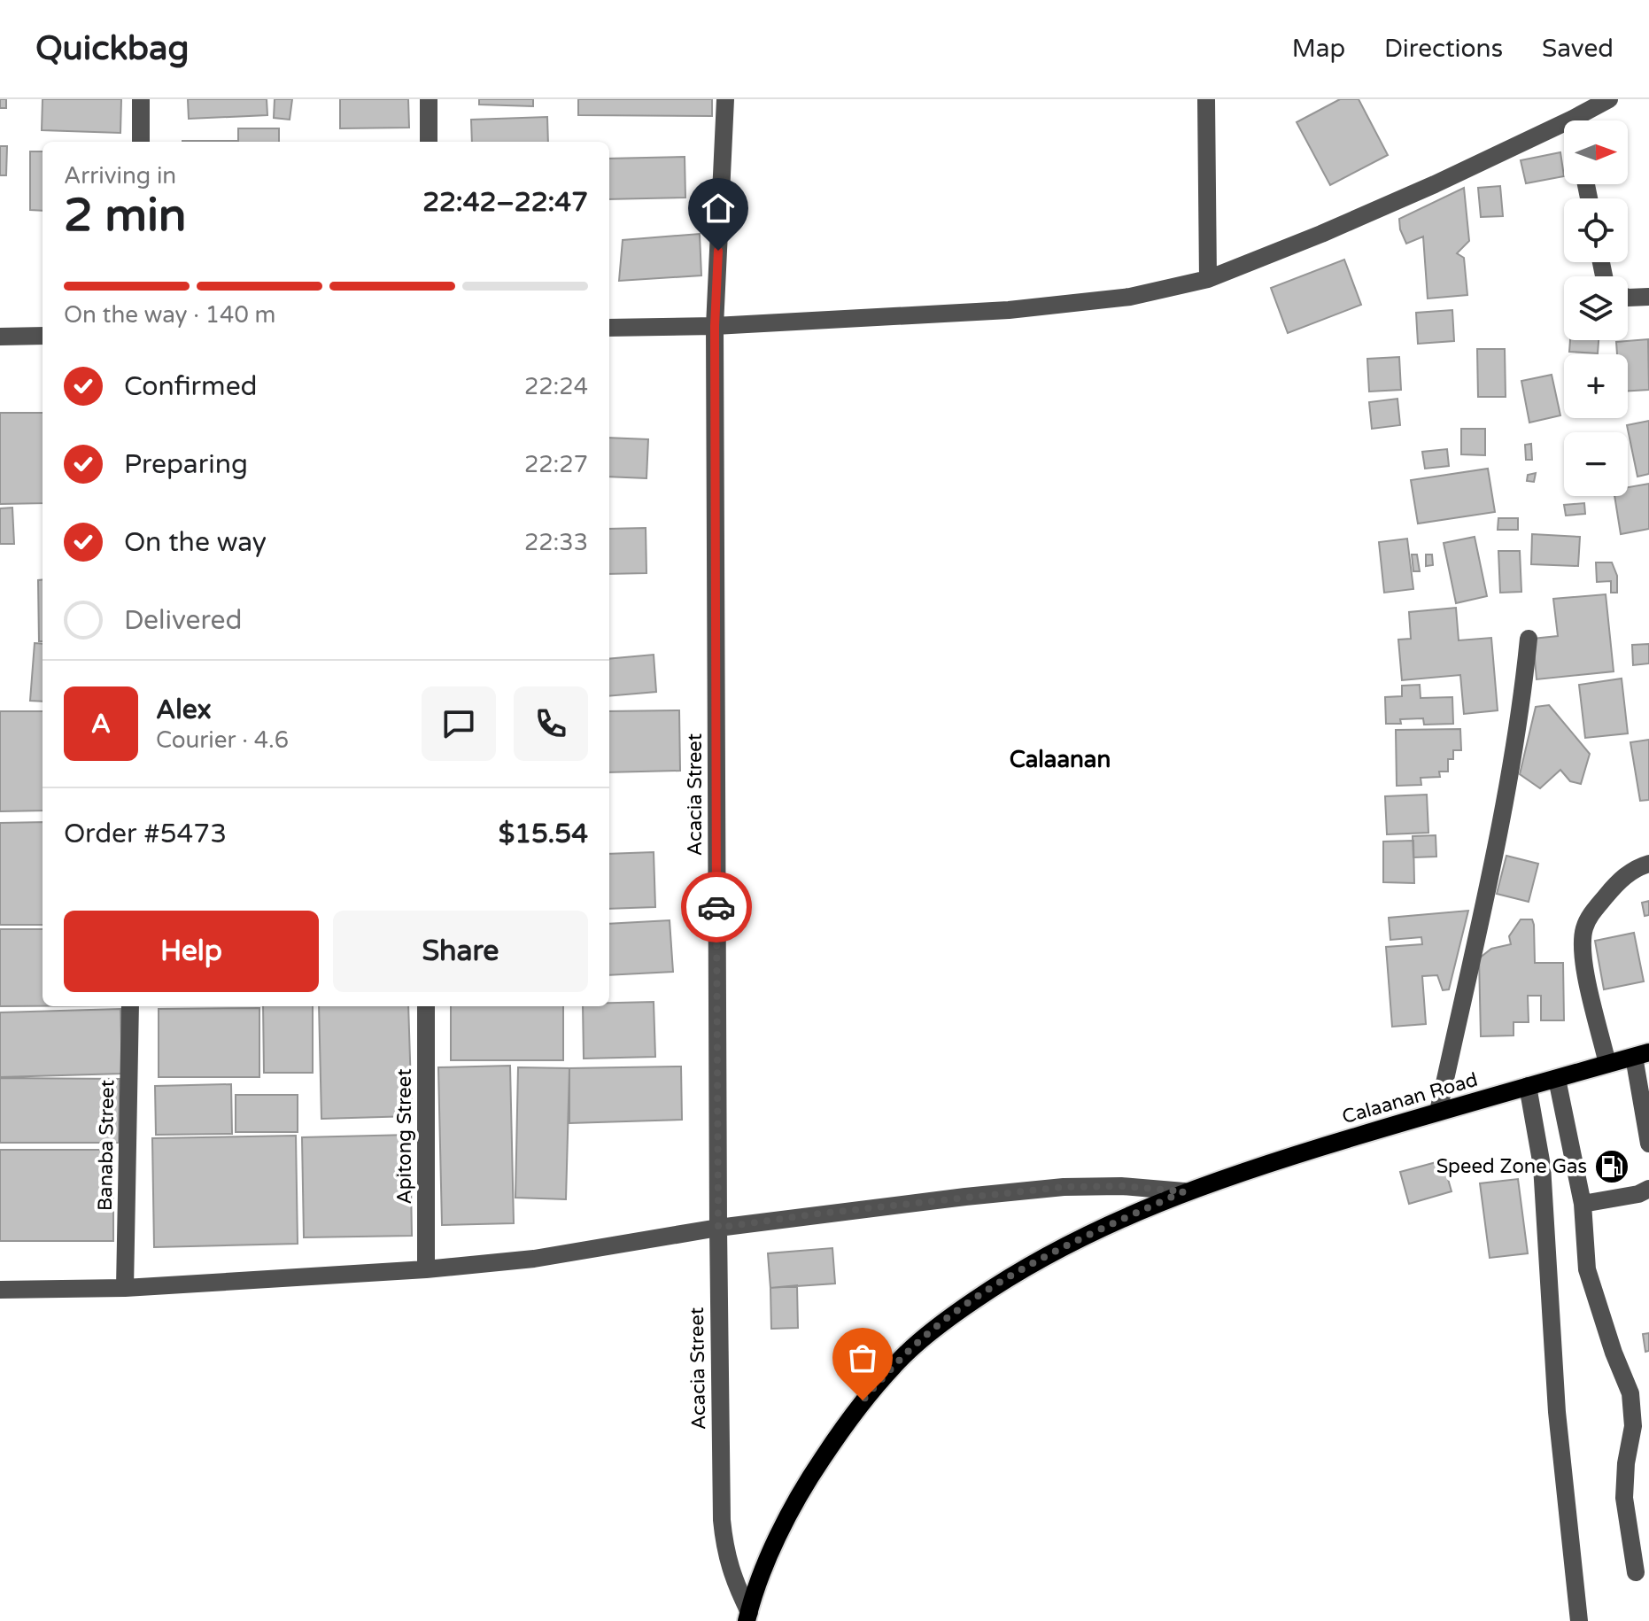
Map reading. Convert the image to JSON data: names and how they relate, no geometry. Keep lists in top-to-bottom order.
{
  "streets": {
    "main road": ["Calaanan Road"],
    "street": ["Acacia Street", "Apitong Street", "Banaba Street"]
  },
  "crossings": [
    ["Acacia Street", "Calaanan Road"]
  ],
  "districts": ["Calaanan"],
  "places": {
    "fuel station": ["Speed Zone Gas"]
  },
  "north": "right",
  "page": {
    "header": "Quickbag",
    "nav": ["Map", "Directions", "Saved"],
    "map_buttons": ["+", "−"],
    "heading": ["2 min", "Arriving in", "22:42–22:47"],
    "panel": [
      "Alex",
      "Courier · 4.6",
      "Order #5473",
      "$15.54"
    ],
    "bar": "On the way · 140 m",
    "list": [
      ["Confirmed", "22:24"],
      ["Preparing", "22:27"],
      ["On the way", "22:33"],
      "Delivered"
    ],
    "round": "A",
    "buttons": ["Help", "Share"]
  }
}
